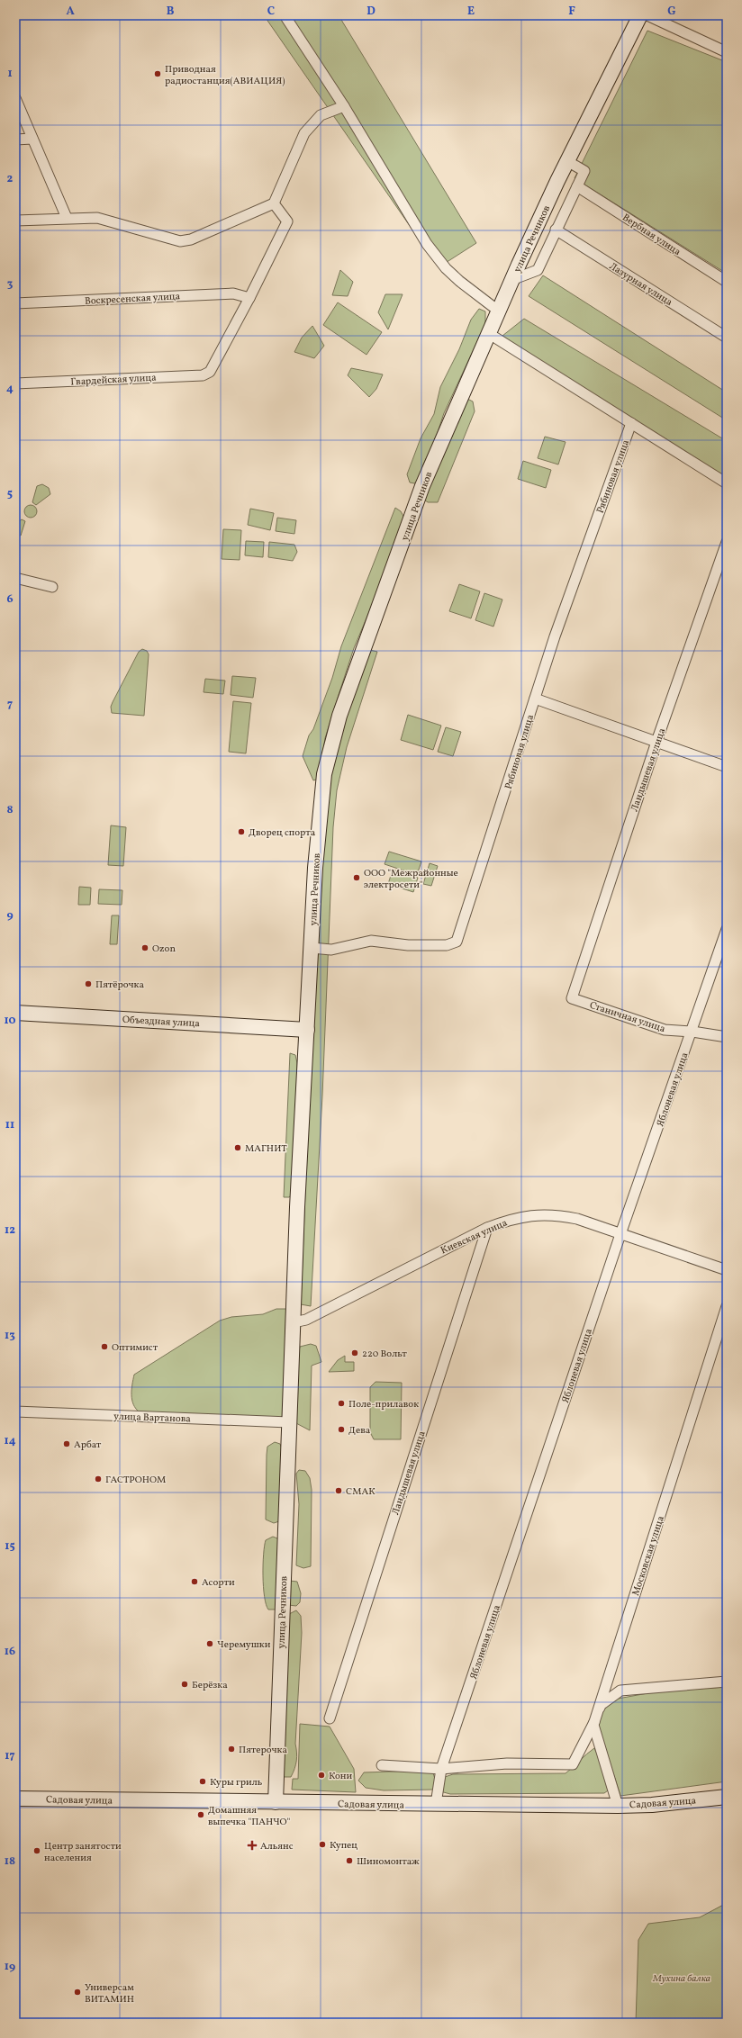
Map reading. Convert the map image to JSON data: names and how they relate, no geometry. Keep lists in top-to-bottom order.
{
  "streets": {
    "main road": ["улица Речников", "Объездная улица", "Садовая улица"],
    "street": [
      "Вербная улица",
      "Лазурная улица",
      "Воскресенская улица",
      "Гвардейская улица",
      "Рябиновая улица",
      "Ландышевая улица",
      "Станичная улица",
      "Яблоневая улица",
      "Киевская улица",
      "улица Вартанова",
      "Московская улица"
    ]
  },
  "crossings": [
    ["улица Речников", "Рябиновая улица"],
    ["улица Речников", "Объездная улица"],
    ["улица Речников", "Киевская улица"],
    ["улица Речников", "улица Вартанова"],
    ["улица Речников", "Садовая улица"],
    ["Воскресенская улица", "Гвардейская улица"],
    ["Ландышевая улица", "Станичная улица"],
    ["Ландышевая улица", "Киевская улица"],
    ["Станичная улица", "Яблоневая улица"],
    ["Яблоневая улица", "Киевская улица"],
    ["Яблоневая улица", "Садовая улица"]
  ],
  "parks": ["Мухина балка"],
  "places": {
    "other": [
      "Приводная радиостанция(АВИАЦИЯ)",
      "Дворец спорта",
      "ООО \"Межрайонные электросети\"",
      "Ozon",
      "Пятёрочка",
      "МАГНИТ",
      "Оптимист",
      "220 Вольт",
      "Поле-прилавок",
      "Дева",
      "Арбат",
      "ГАСТРОНОМ",
      "СМАК",
      "Асорти",
      "Черемушки",
      "Берёзка",
      "Пятерочка",
      "Кони",
      "Куры гриль",
      "Домашняя выпечка \"ПАНЧО\"",
      "Купец",
      "Центр занятости населения",
      "Шиномонтаж",
      "Универсам ВИТАМИН"
    ],
    "health": ["Альянс"]
  },
  "grid": {
    "columns": [
      "A",
      "B",
      "C",
      "D",
      "E",
      "F",
      "G"
    ],
    "rows": [
      "1",
      "2",
      "3",
      "4",
      "5",
      "6",
      "7",
      "8",
      "9",
      "10",
      "11",
      "12",
      "13",
      "14",
      "15",
      "16",
      "17",
      "18",
      "19"
    ]
  }
}
